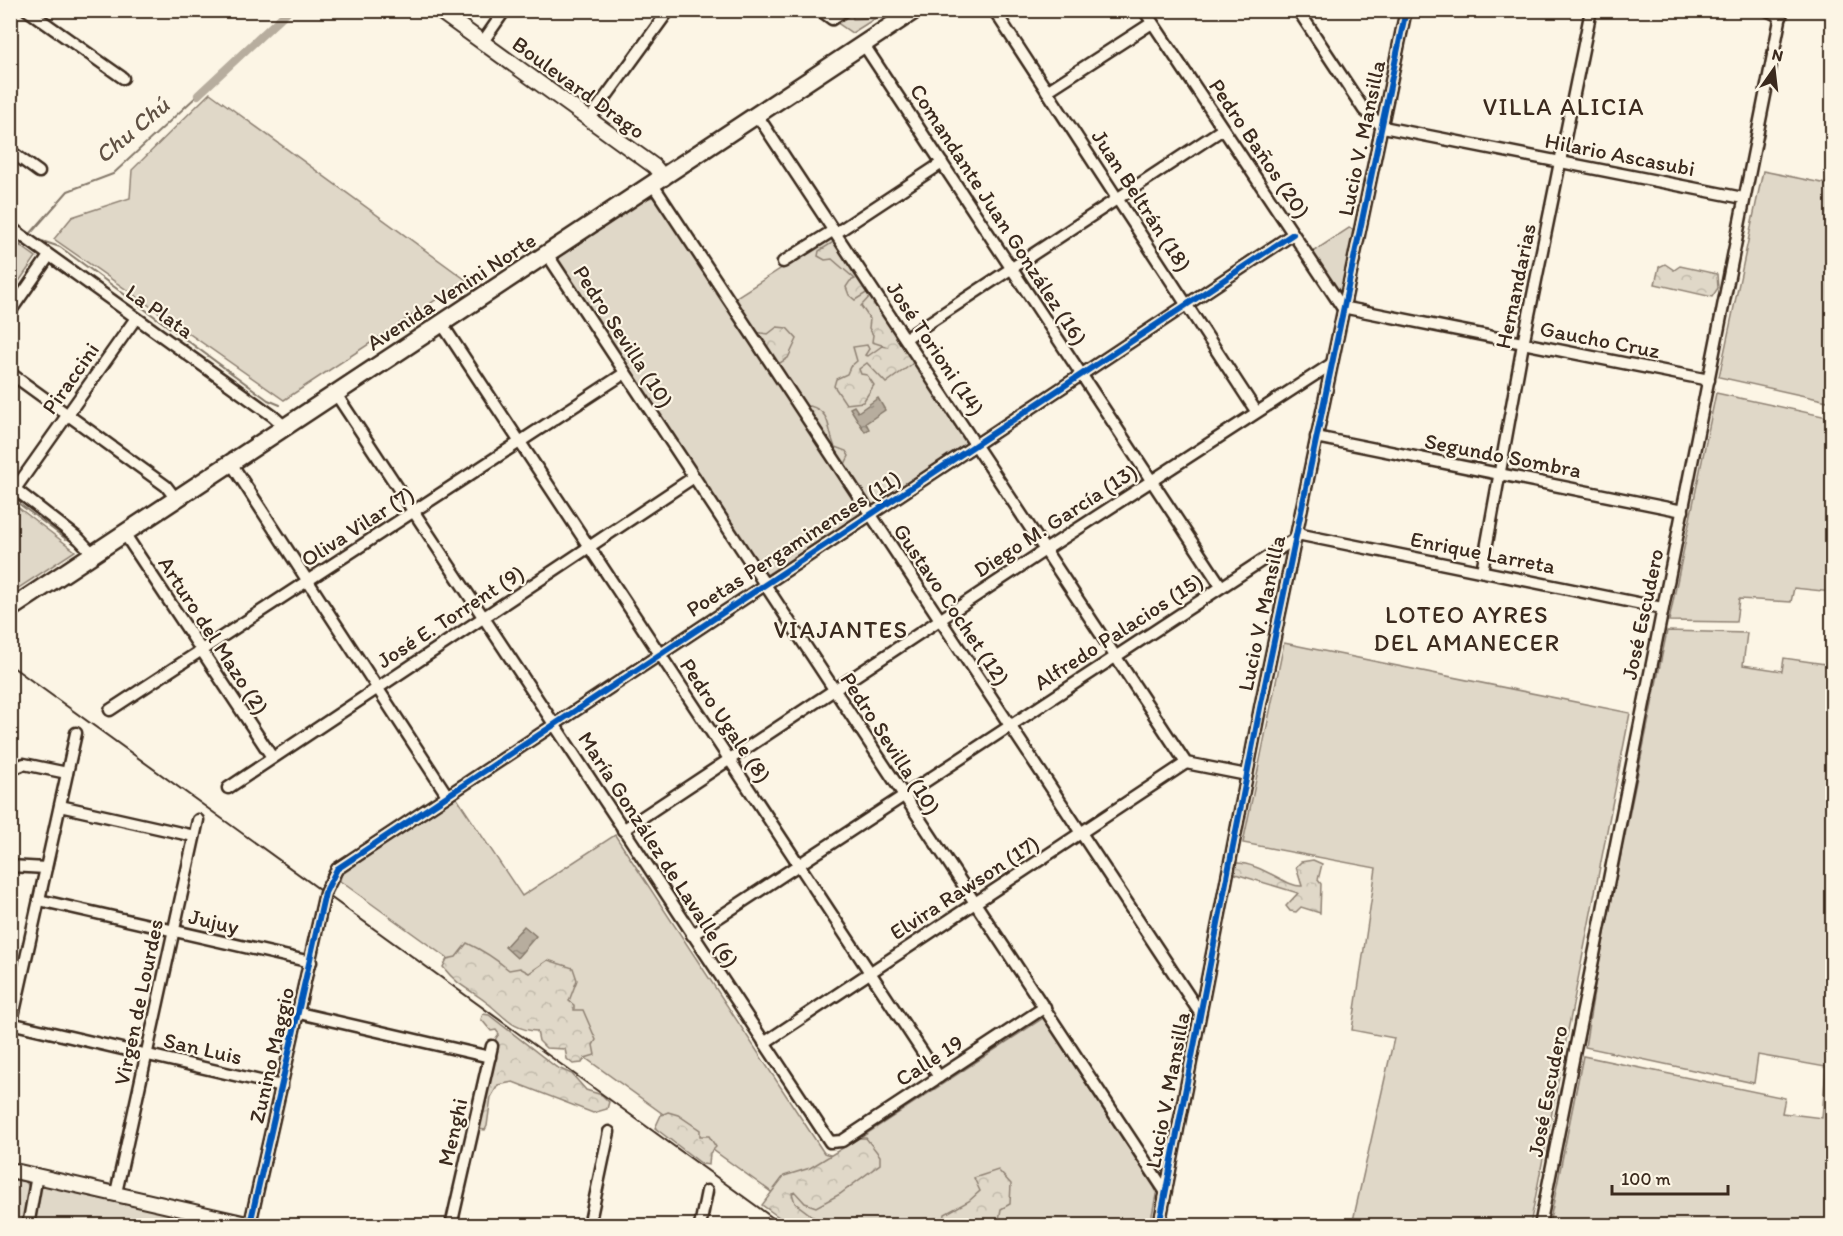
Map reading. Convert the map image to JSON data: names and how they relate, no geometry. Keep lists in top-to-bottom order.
{
  "streets": {
    "highway": ["Avenida Venini Norte"],
    "main road": ["Boulevard Drago"],
    "street": [
      "Lucio V. Mansilla",
      "Pedro Baños (20)",
      "Hilario Ascasubi",
      "Juan Beltrán (18)",
      "Comandante Juan González (16)",
      "Hernandarias",
      "La Plata",
      "Pedro Sevilla (10)",
      "Gaucho Cruz",
      "José Torioni (14)",
      "Piraccini",
      "Segundo Sombra",
      "Diego M. García (13)",
      "Oliva Vilar (7)",
      "Poetas Pergaminenses (11)",
      "Enrique Larreta",
      "Gustavo Cochet (12)",
      "José Escudero",
      "José E. Torrent (9)",
      "Alfredo Palacios (15)",
      "Arturo del Mazo (2)",
      "Pedro Ugale (8)",
      "María González de Lavalle (6)",
      "Elvira Rawson (17)",
      "Jujuy",
      "Virgen de Lourdes",
      "San Luis",
      "Zunino Maggio",
      "Calle 19",
      "Menghi"
    ]
  },
  "crossings": [
    ["Boulevard Drago", "Avenida Venini Norte"],
    ["Boulevard Drago", "Gustavo Cochet (12)"],
    ["Lucio V. Mansilla", "Pedro Baños (20)"],
    ["Lucio V. Mansilla", "Hilario Ascasubi"],
    ["Lucio V. Mansilla", "Pedro Sevilla (10)"],
    ["Lucio V. Mansilla", "Gaucho Cruz"],
    ["Lucio V. Mansilla", "Segundo Sombra"],
    ["Lucio V. Mansilla", "Diego M. García (13)"],
    ["Lucio V. Mansilla", "Enrique Larreta"],
    ["Lucio V. Mansilla", "Gustavo Cochet (12)"],
    ["Lucio V. Mansilla", "Alfredo Palacios (15)"],
    ["Pedro Baños (20)", "Gaucho Cruz"],
    ["Pedro Baños (20)", "Poetas Pergaminenses (11)"],
    ["Hilario Ascasubi", "Hernandarias"],
    ["Hilario Ascasubi", "José Escudero"],
    ["Juan Beltrán (18)", "Diego M. García (13)"],
    ["Juan Beltrán (18)", "Poetas Pergaminenses (11)"],
    ["Comandante Juan González (16)", "Avenida Venini Norte"],
    ["Comandante Juan González (16)", "Diego M. García (13)"],
    ["Comandante Juan González (16)", "Poetas Pergaminenses (11)"],
    ["Comandante Juan González (16)", "Alfredo Palacios (15)"],
    ["Hernandarias", "Gaucho Cruz"],
    ["Hernandarias", "Segundo Sombra"],
    ["Hernandarias", "Enrique Larreta"],
    ["Avenida Venini Norte", "La Plata"],
    ["Avenida Venini Norte", "Pedro Sevilla (10)"],
    ["Avenida Venini Norte", "José Torioni (14)"],
    ["Avenida Venini Norte", "Gustavo Cochet (12)"],
    ["Avenida Venini Norte", "Arturo del Mazo (2)"],
    ["Avenida Venini Norte", "Pedro Ugale (8)"],
    ["Avenida Venini Norte", "María González de Lavalle (6)"],
    ["La Plata", "Piraccini"],
    ["Pedro Sevilla (10)", "Diego M. García (13)"],
    ["Pedro Sevilla (10)", "Oliva Vilar (7)"],
    ["Pedro Sevilla (10)", "Poetas Pergaminenses (11)"],
    ["Pedro Sevilla (10)", "José E. Torrent (9)"],
    ["Pedro Sevilla (10)", "Alfredo Palacios (15)"],
    ["Pedro Sevilla (10)", "Elvira Rawson (17)"],
    ["Pedro Sevilla (10)", "Calle 19"],
    ["Gaucho Cruz", "José Escudero"],
    ["José Torioni (14)", "Diego M. García (13)"],
    ["José Torioni (14)", "Poetas Pergaminenses (11)"],
    ["José Torioni (14)", "Alfredo Palacios (15)"],
    ["José Torioni (14)", "Elvira Rawson (17)"],
    ["Segundo Sombra", "José Escudero"],
    ["Diego M. García (13)", "Gustavo Cochet (12)"],
    ["Diego M. García (13)", "Pedro Ugale (8)"],
    ["Diego M. García (13)", "María González de Lavalle (6)"],
    ["Oliva Vilar (7)", "Arturo del Mazo (2)"],
    ["Oliva Vilar (7)", "Pedro Ugale (8)"],
    ["Oliva Vilar (7)", "María González de Lavalle (6)"],
    ["Poetas Pergaminenses (11)", "Gustavo Cochet (12)"],
    ["Poetas Pergaminenses (11)", "Pedro Ugale (8)"],
    ["Poetas Pergaminenses (11)", "María González de Lavalle (6)"],
    ["Poetas Pergaminenses (11)", "Zunino Maggio"],
    ["Enrique Larreta", "José Escudero"],
    ["Enrique Larreta", "Alfredo Palacios (15)"],
    ["Gustavo Cochet (12)", "Alfredo Palacios (15)"],
    ["Gustavo Cochet (12)", "Elvira Rawson (17)"],
    ["José E. Torrent (9)", "Arturo del Mazo (2)"],
    ["José E. Torrent (9)", "Pedro Ugale (8)"],
    ["José E. Torrent (9)", "María González de Lavalle (6)"],
    ["Alfredo Palacios (15)", "Pedro Ugale (8)"],
    ["Alfredo Palacios (15)", "María González de Lavalle (6)"],
    ["Pedro Ugale (8)", "Elvira Rawson (17)"],
    ["Pedro Ugale (8)", "Calle 19"],
    ["María González de Lavalle (6)", "Elvira Rawson (17)"],
    ["María González de Lavalle (6)", "Calle 19"],
    ["Jujuy", "Virgen de Lourdes"],
    ["Jujuy", "Zunino Maggio"],
    ["Virgen de Lourdes", "San Luis"],
    ["San Luis", "Zunino Maggio"],
    ["Zunino Maggio", "Menghi"]
  ],
  "districts": ["VILLA ALICIA", "LOTEO AYRES DEL AMANECER", "VIAJANTES"],
  "water": ["Chu Chú"],
  "scale_bar": "100 m",
  "north": "top"
}
